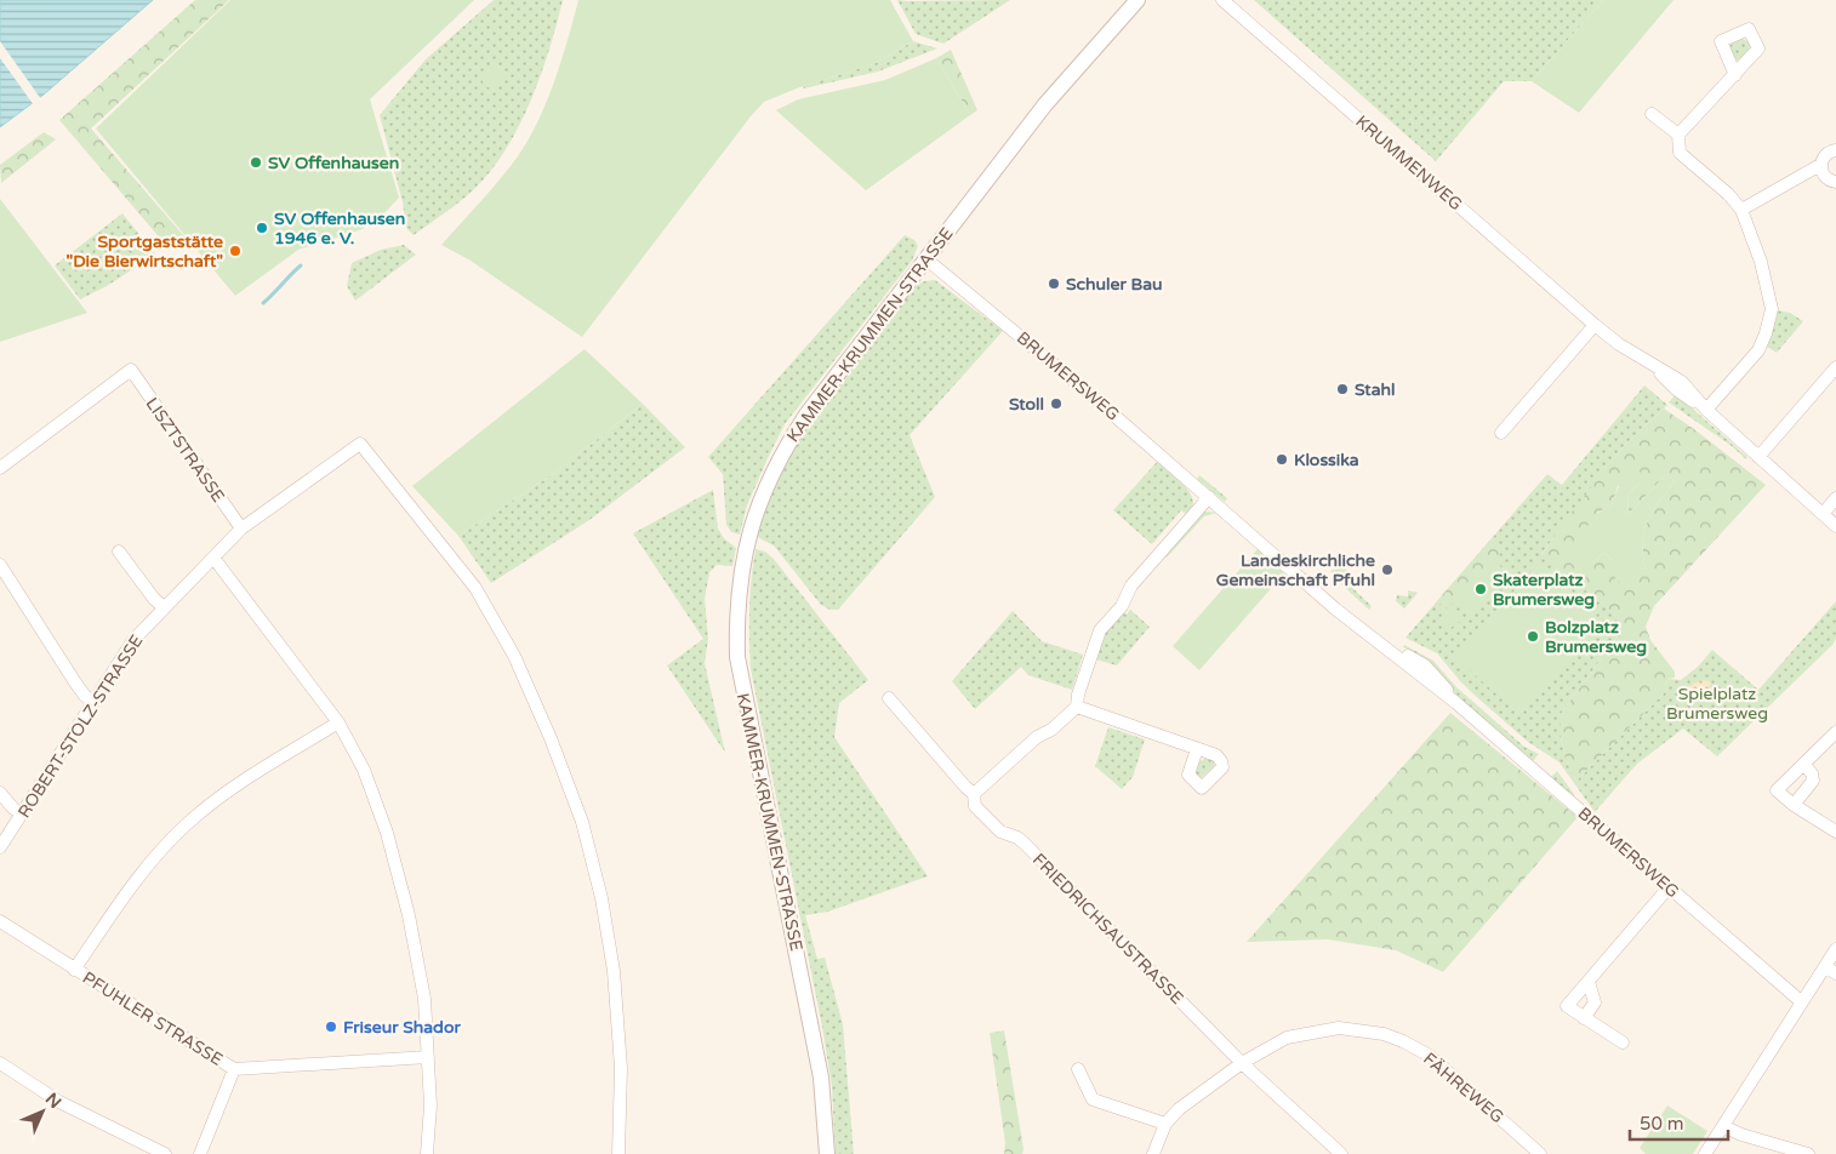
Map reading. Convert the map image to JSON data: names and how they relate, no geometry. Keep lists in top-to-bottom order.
{
  "streets": {
    "street": [
      "KRUMMENWEG",
      "KAMMER-KRUMMEN-STRASSE",
      "BRUMERSWEG",
      "LISZTSTRASSE",
      "ROBERT-STOLZ-STRASSE",
      "FRIEDRICHSAUSTRASSE",
      "PFUHLER STRASSE",
      "FÄHREWEG"
    ]
  },
  "crossings": [
    ["KAMMER-KRUMMEN-STRASSE", "BRUMERSWEG"],
    ["LISZTSTRASSE", "ROBERT-STOLZ-STRASSE"],
    ["FRIEDRICHSAUSTRASSE", "FÄHREWEG"]
  ],
  "parks": ["Spielplatz Brumersweg"],
  "places": [
    "SV Offenhausen",
    "SV Offenhausen 1946 e. V.",
    "Sportgaststätte \"Die Bierwirtschaft\"",
    "Schuler Bau",
    "Stahl",
    "Stoll",
    "Klossika",
    "Landeskirchliche Gemeinschaft Pfuhl",
    "Skaterplatz Brumersweg",
    "Bolzplatz Brumersweg",
    "Friseur Shador"
  ],
  "scale_bar": "50 m",
  "north": "top right"
}
